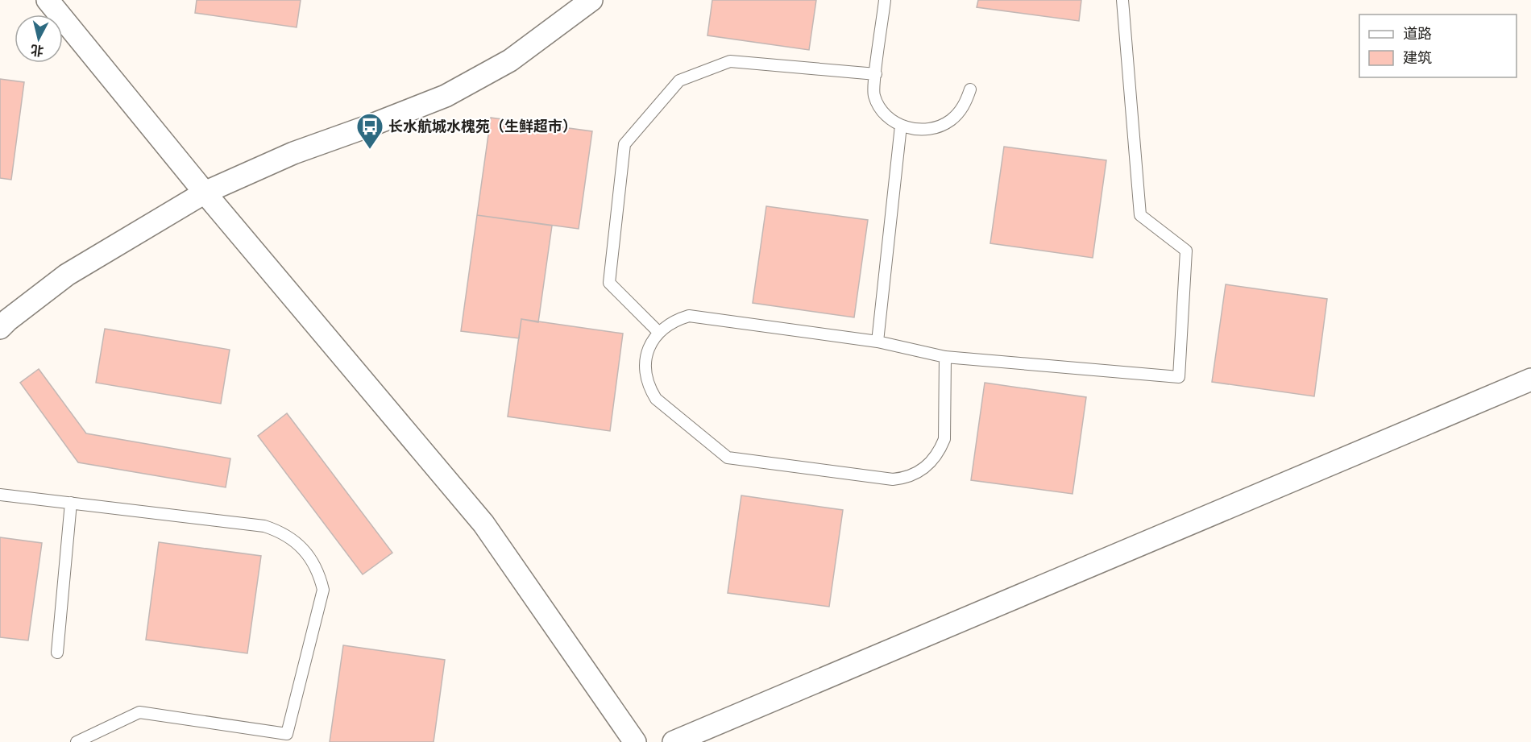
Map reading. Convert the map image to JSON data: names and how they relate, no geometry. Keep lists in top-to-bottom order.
{
  "places": {
    "bus stop": ["长水航城水槐苑（生鲜超市）"]
  },
  "legend": ["道路", "建筑"],
  "north": "bottom"
}
